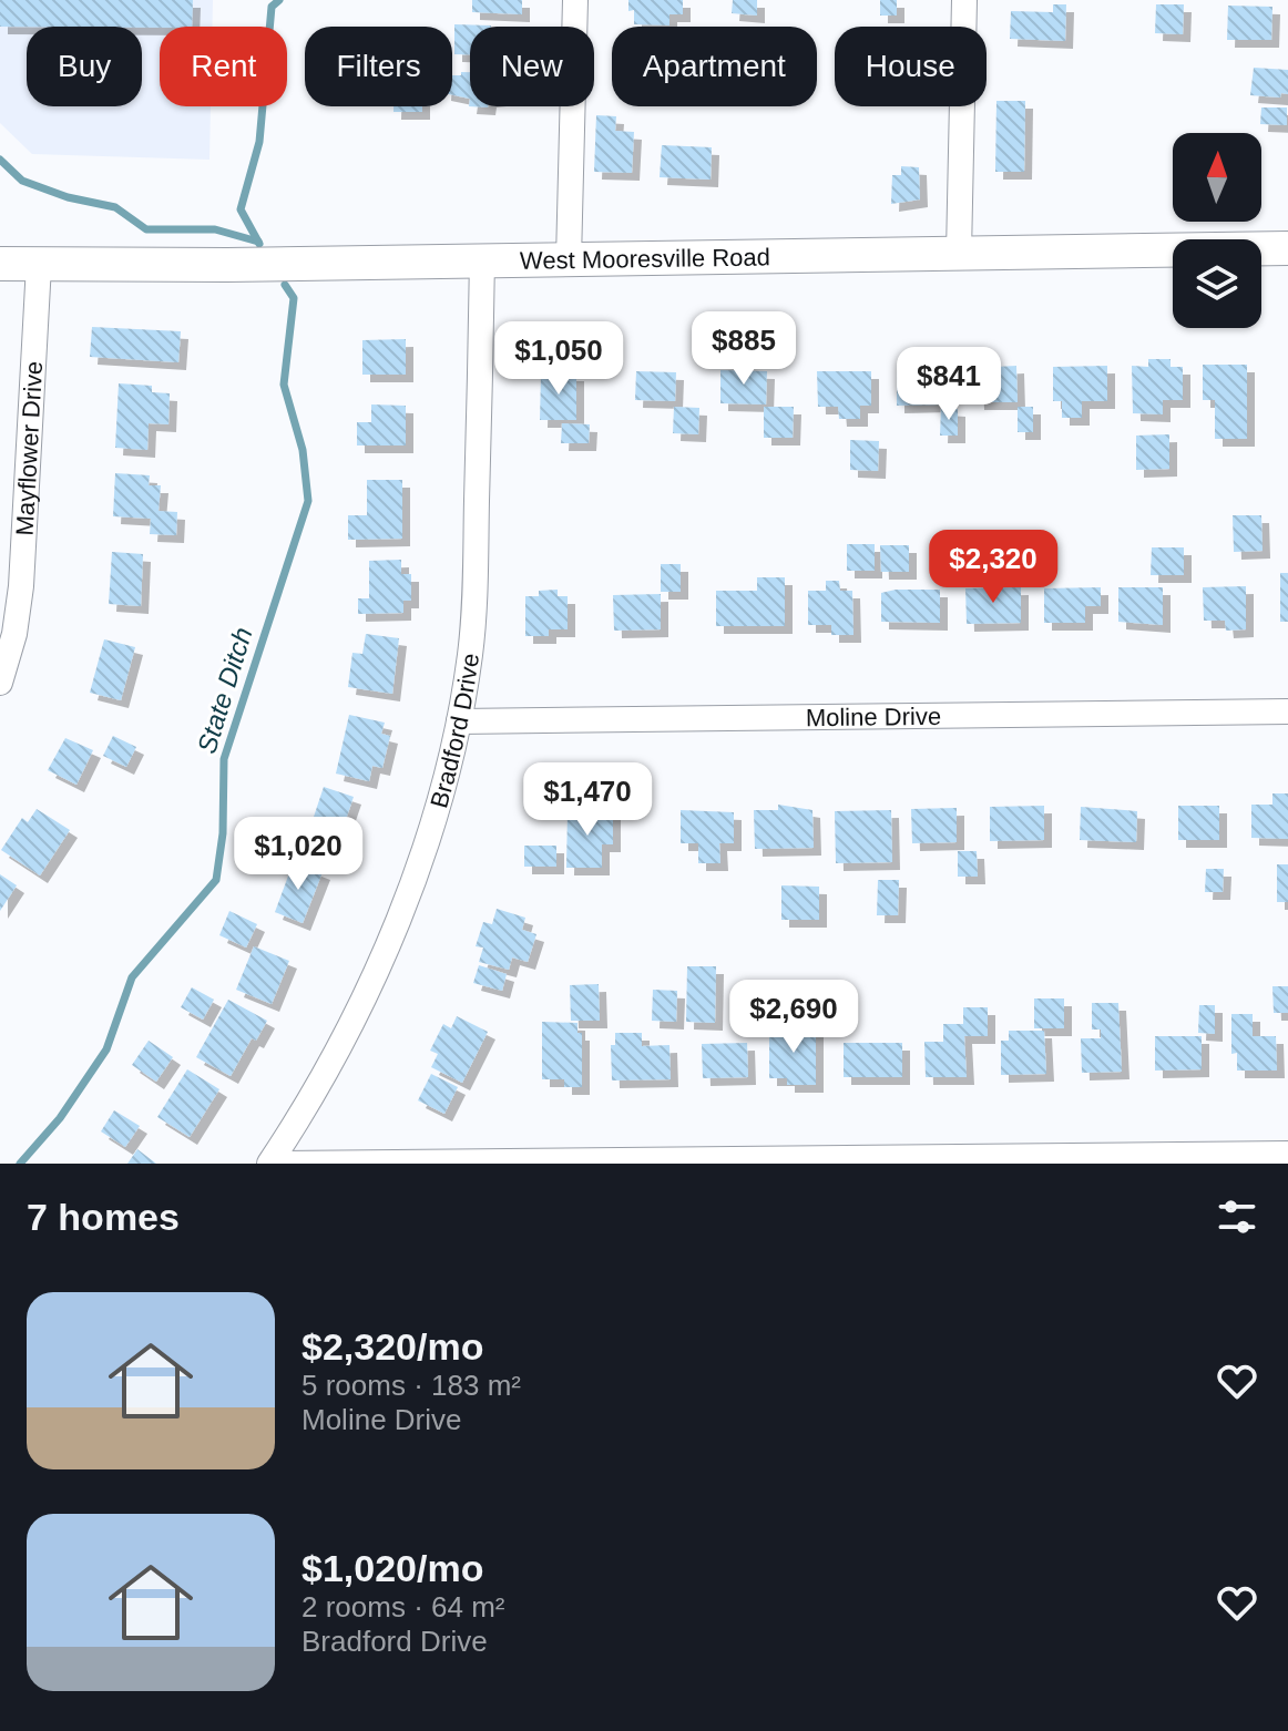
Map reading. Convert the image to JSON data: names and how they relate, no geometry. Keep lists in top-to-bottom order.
{
  "streets": {
    "main road": ["West Mooresville Road"],
    "street": ["Mayflower Drive", "Moline Drive", "Bradford Drive"]
  },
  "crossings": [
    ["West Mooresville Road", "Mayflower Drive"],
    ["West Mooresville Road", "Bradford Drive"],
    ["Moline Drive", "Bradford Drive"]
  ],
  "water": ["State Ditch"],
  "north": "top",
  "page": {
    "chip": [
      "Buy",
      "Rent",
      "Filters",
      "New",
      "Apartment",
      "House"
    ],
    "price": [
      "$885",
      "$1,050",
      "$841",
      "$2,320",
      "$1,470",
      "$1,020",
      "$2,690"
    ],
    "heading": "7 homes",
    "list": [
      {
        "name": "$2,320/mo",
        "note": "5 rooms · 183 m² · Moline Drive"
      },
      {
        "name": "$1,020/mo",
        "note": "2 rooms · 64 m² · Bradford Drive"
      }
    ]
  }
}
